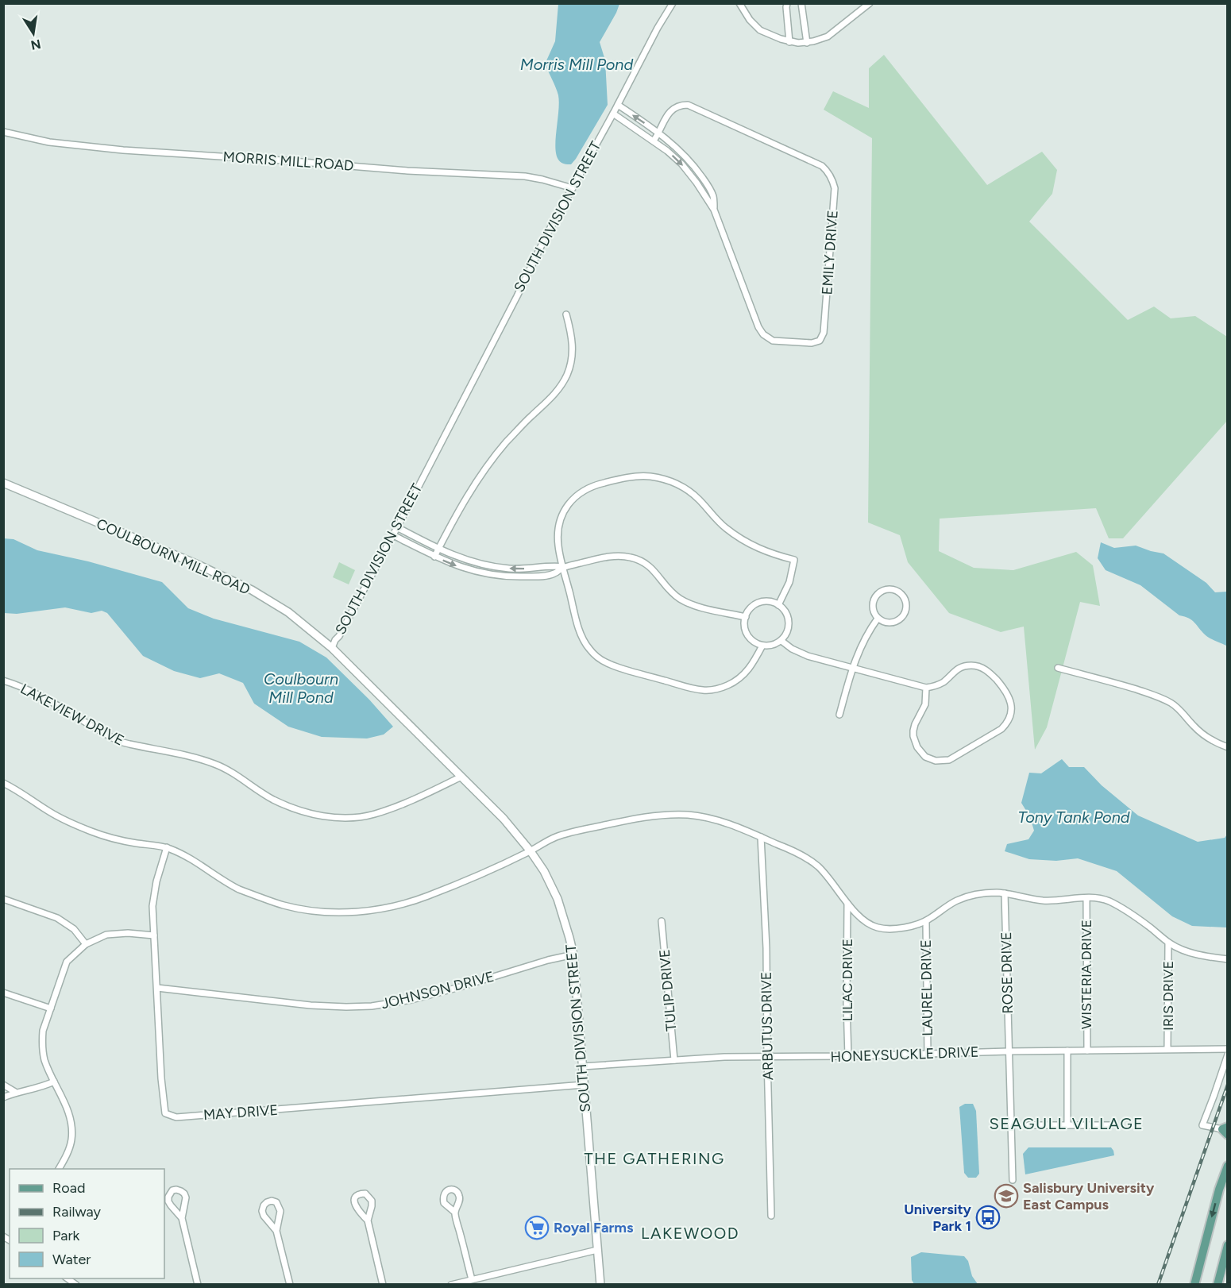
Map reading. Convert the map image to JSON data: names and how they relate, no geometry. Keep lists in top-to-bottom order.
{
  "streets": {
    "street": [
      "MORRIS MILL ROAD",
      "SOUTH DIVISION STREET",
      "EMILY DRIVE",
      "COULBOURN MILL ROAD",
      "LAKEVIEW DRIVE",
      "ROSE DRIVE",
      "WISTERIA DRIVE",
      "LILAC DRIVE",
      "LAUREL DRIVE",
      "JOHNSON DRIVE",
      "TULIP DRIVE",
      "IRIS DRIVE",
      "ARBUTUS DRIVE",
      "HONEYSUCKLE DRIVE",
      "MAY DRIVE"
    ]
  },
  "crossings": [
    ["MORRIS MILL ROAD", "SOUTH DIVISION STREET"],
    ["SOUTH DIVISION STREET", "EMILY DRIVE"],
    ["SOUTH DIVISION STREET", "COULBOURN MILL ROAD"],
    ["SOUTH DIVISION STREET", "LAKEVIEW DRIVE"],
    ["SOUTH DIVISION STREET", "JOHNSON DRIVE"],
    ["SOUTH DIVISION STREET", "HONEYSUCKLE DRIVE"],
    ["SOUTH DIVISION STREET", "MAY DRIVE"],
    ["ROSE DRIVE", "HONEYSUCKLE DRIVE"],
    ["WISTERIA DRIVE", "HONEYSUCKLE DRIVE"],
    ["LILAC DRIVE", "HONEYSUCKLE DRIVE"],
    ["LAUREL DRIVE", "HONEYSUCKLE DRIVE"],
    ["JOHNSON DRIVE", "MAY DRIVE"],
    ["TULIP DRIVE", "HONEYSUCKLE DRIVE"],
    ["IRIS DRIVE", "HONEYSUCKLE DRIVE"],
    ["ARBUTUS DRIVE", "HONEYSUCKLE DRIVE"]
  ],
  "districts": ["SEAGULL VILLAGE", "THE GATHERING", "LAKEWOOD"],
  "water": ["Morris Mill Pond", "Coulbourn Mill Pond", "Tony Tank Pond"],
  "places": {
    "school or university": ["Salisbury University East Campus"],
    "bus stop": ["University Park 1"],
    "supermarket": ["Royal Farms"]
  },
  "legend": [
    "Road",
    "Railway",
    "Park",
    "Water"
  ],
  "north": "bottom"
}
